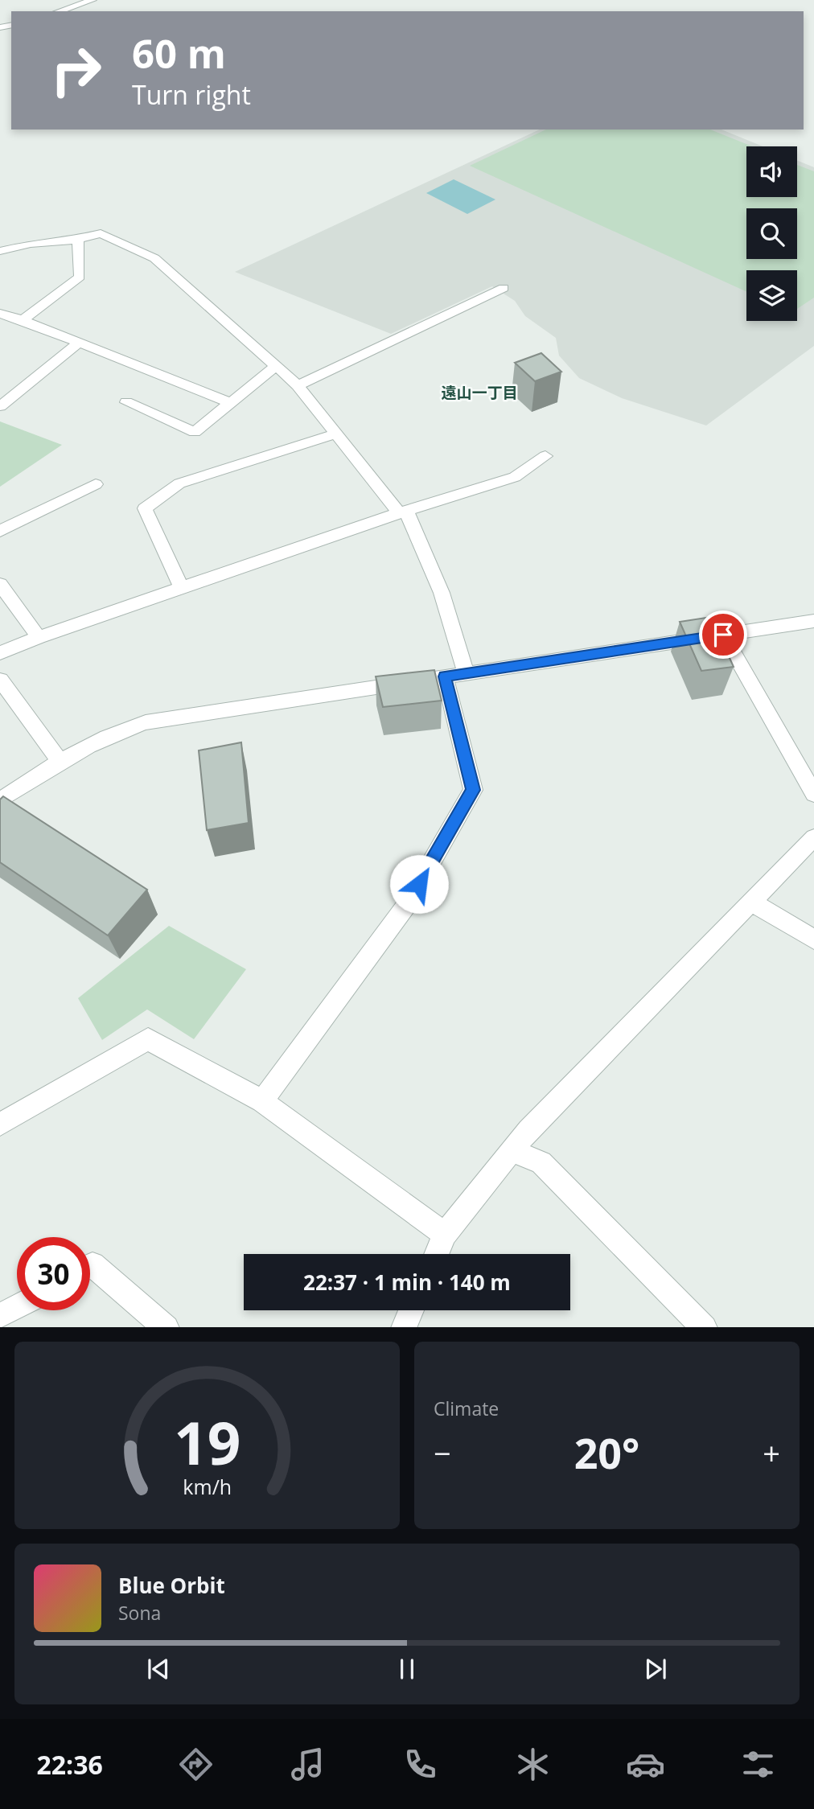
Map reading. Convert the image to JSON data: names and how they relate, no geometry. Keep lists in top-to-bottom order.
{
  "districts": ["遠山一丁目"],
  "page": {
    "turn": ["60 m", "Turn right"],
    "limit": "30",
    "trip": "22:37 · 1 min · 140 m",
    "tile": "Climate",
    "heat": ["−", "20°", "+"],
    "song": ["Blue Orbit", "Sona"],
    "tabs": "22:36",
    "gauge": ["19", "km/h"]
  }
}
